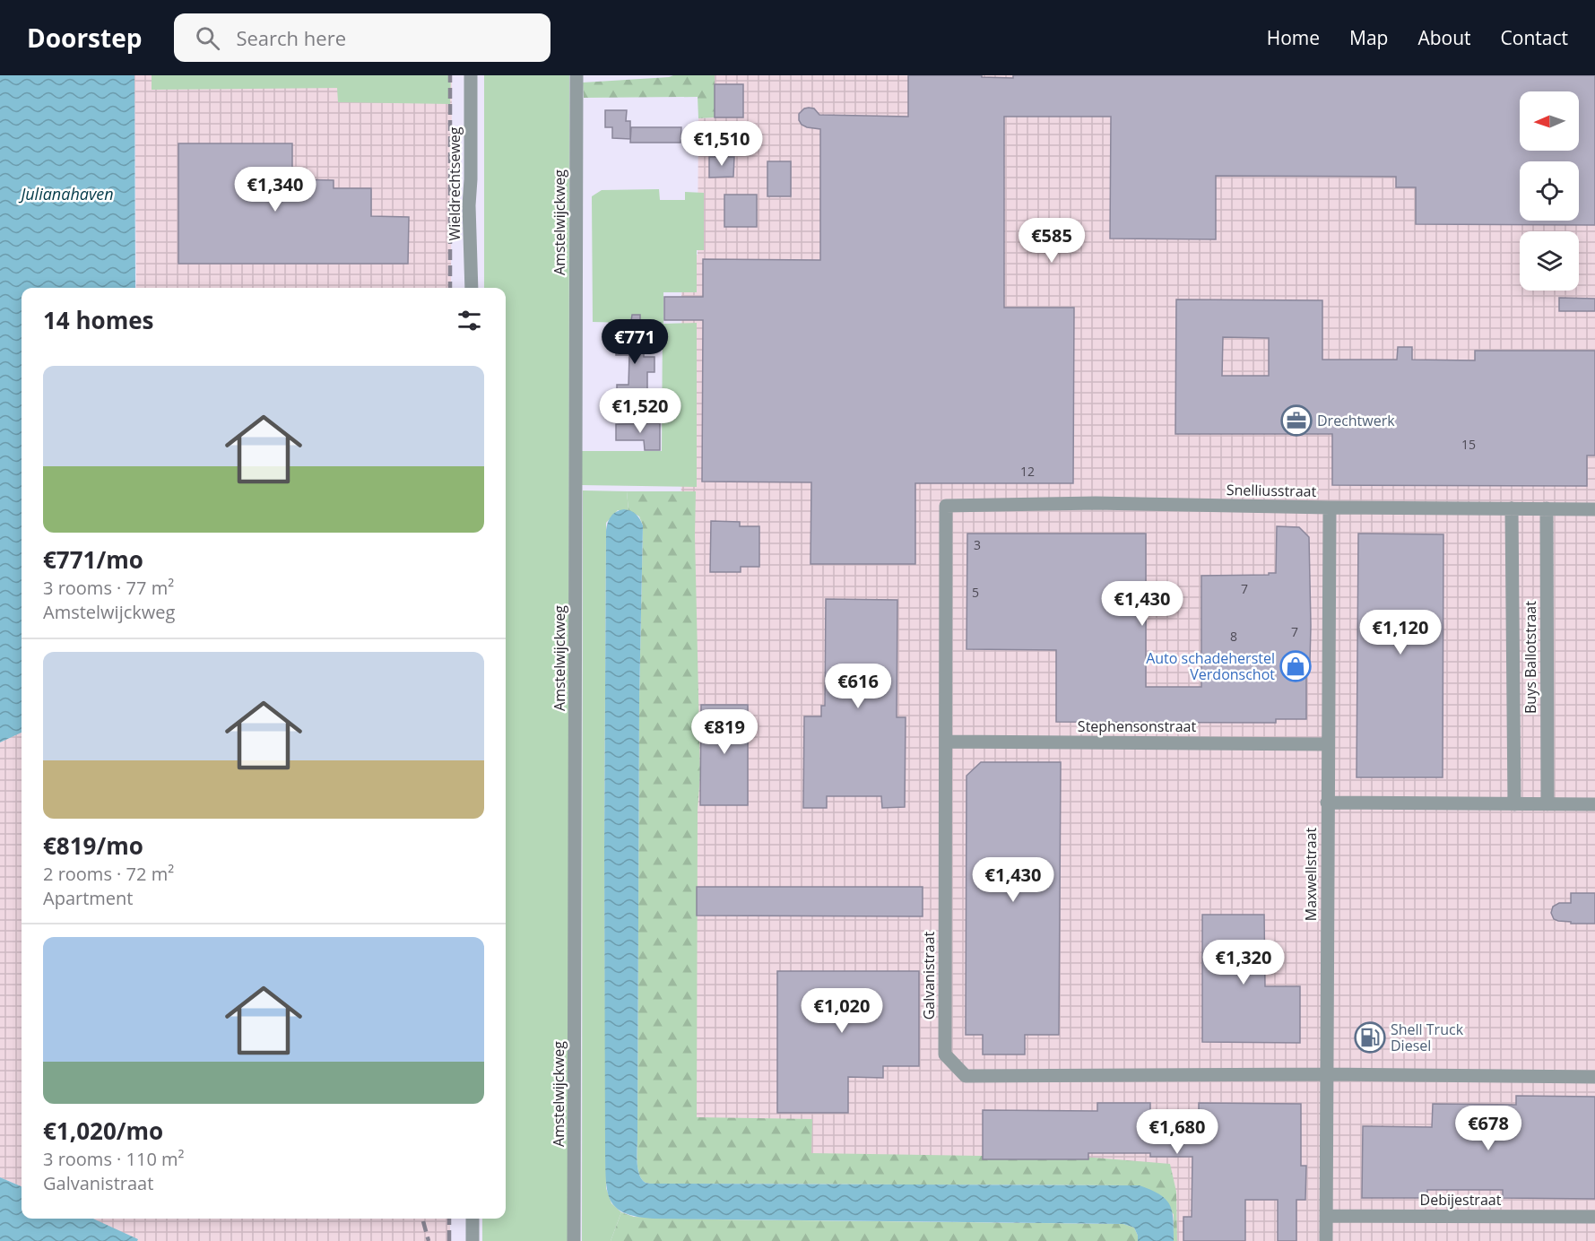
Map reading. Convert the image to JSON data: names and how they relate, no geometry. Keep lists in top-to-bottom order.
{
  "streets": {
    "street": [
      "Wieldrechtseweg",
      "Amstelwijckweg",
      "Snelliusstraat",
      "Buys Ballotstraat",
      "Stephensonstraat",
      "Maxwellstraat",
      "Galvanistraat",
      "Debijestraat"
    ]
  },
  "crossings": [
    ["Snelliusstraat", "Buys Ballotstraat"],
    ["Snelliusstraat", "Maxwellstraat"],
    ["Snelliusstraat", "Galvanistraat"],
    ["Stephensonstraat", "Maxwellstraat"],
    ["Stephensonstraat", "Galvanistraat"],
    ["Maxwellstraat", "Galvanistraat"],
    ["Maxwellstraat", "Debijestraat"]
  ],
  "water": ["Julianahaven"],
  "places": {
    "office": ["Drechtwerk"],
    "shop": ["Auto schadeherstel Verdonschot"],
    "fuel station": ["Shell Truck Diesel"]
  },
  "house_numbers": [
    "15",
    "12",
    "3",
    "7",
    "5",
    "7",
    "8"
  ],
  "north": "left",
  "page": {
    "header": "Doorstep",
    "search": "Search here",
    "nav": [
      "Home",
      "Map",
      "About",
      "Contact"
    ],
    "price": [
      "€1,510",
      "€1,340",
      "€585",
      "€771",
      "€1,520",
      "€1,430",
      "€1,120",
      "€616",
      "€819",
      "€1,430",
      "€1,320",
      "€1,020",
      "€678",
      "€1,680"
    ],
    "heading": "14 homes",
    "list": [
      {
        "name": "€771/mo",
        "note": "3 rooms · 77 m² · Amstelwijckweg"
      },
      {
        "name": "€819/mo",
        "note": "2 rooms · 72 m² · Apartment"
      },
      {
        "name": "€1,020/mo",
        "note": "3 rooms · 110 m² · Galvanistraat"
      }
    ]
  }
}
